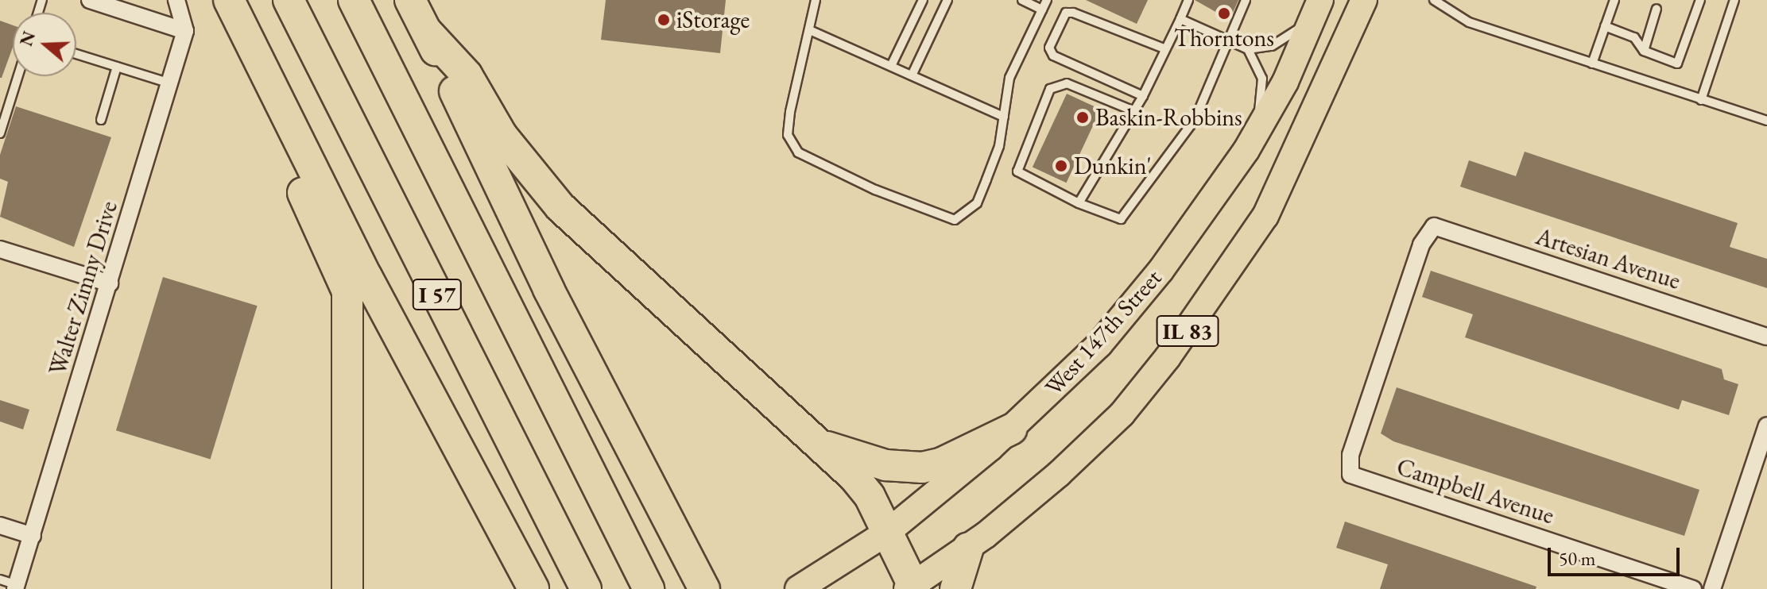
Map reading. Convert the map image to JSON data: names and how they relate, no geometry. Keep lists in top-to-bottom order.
{
  "streets": {
    "highway": ["I 57"],
    "main road": ["IL 83", "West 147th Street"],
    "street": ["Artesian Avenue", "Walter Zimny Drive", "Campbell Avenue"]
  },
  "crossings": [
    ["Artesian Avenue", "Campbell Avenue"]
  ],
  "places": [
    "Thorntons",
    "iStorage",
    "Baskin-Robbins",
    "Dunkin'"
  ],
  "scale_bar": "50 m",
  "north": "left"
}
